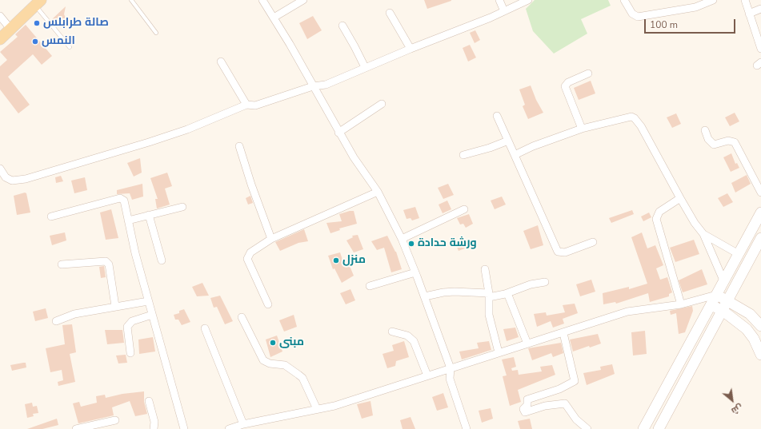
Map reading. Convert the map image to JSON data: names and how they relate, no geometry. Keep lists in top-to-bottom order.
{
  "places": [
    "صالة طرابلس",
    "النمس",
    "ورشة حدادة",
    "منزل",
    "مبنى"
  ],
  "scale_bar": "100 m",
  "north": "bottom right"
}
